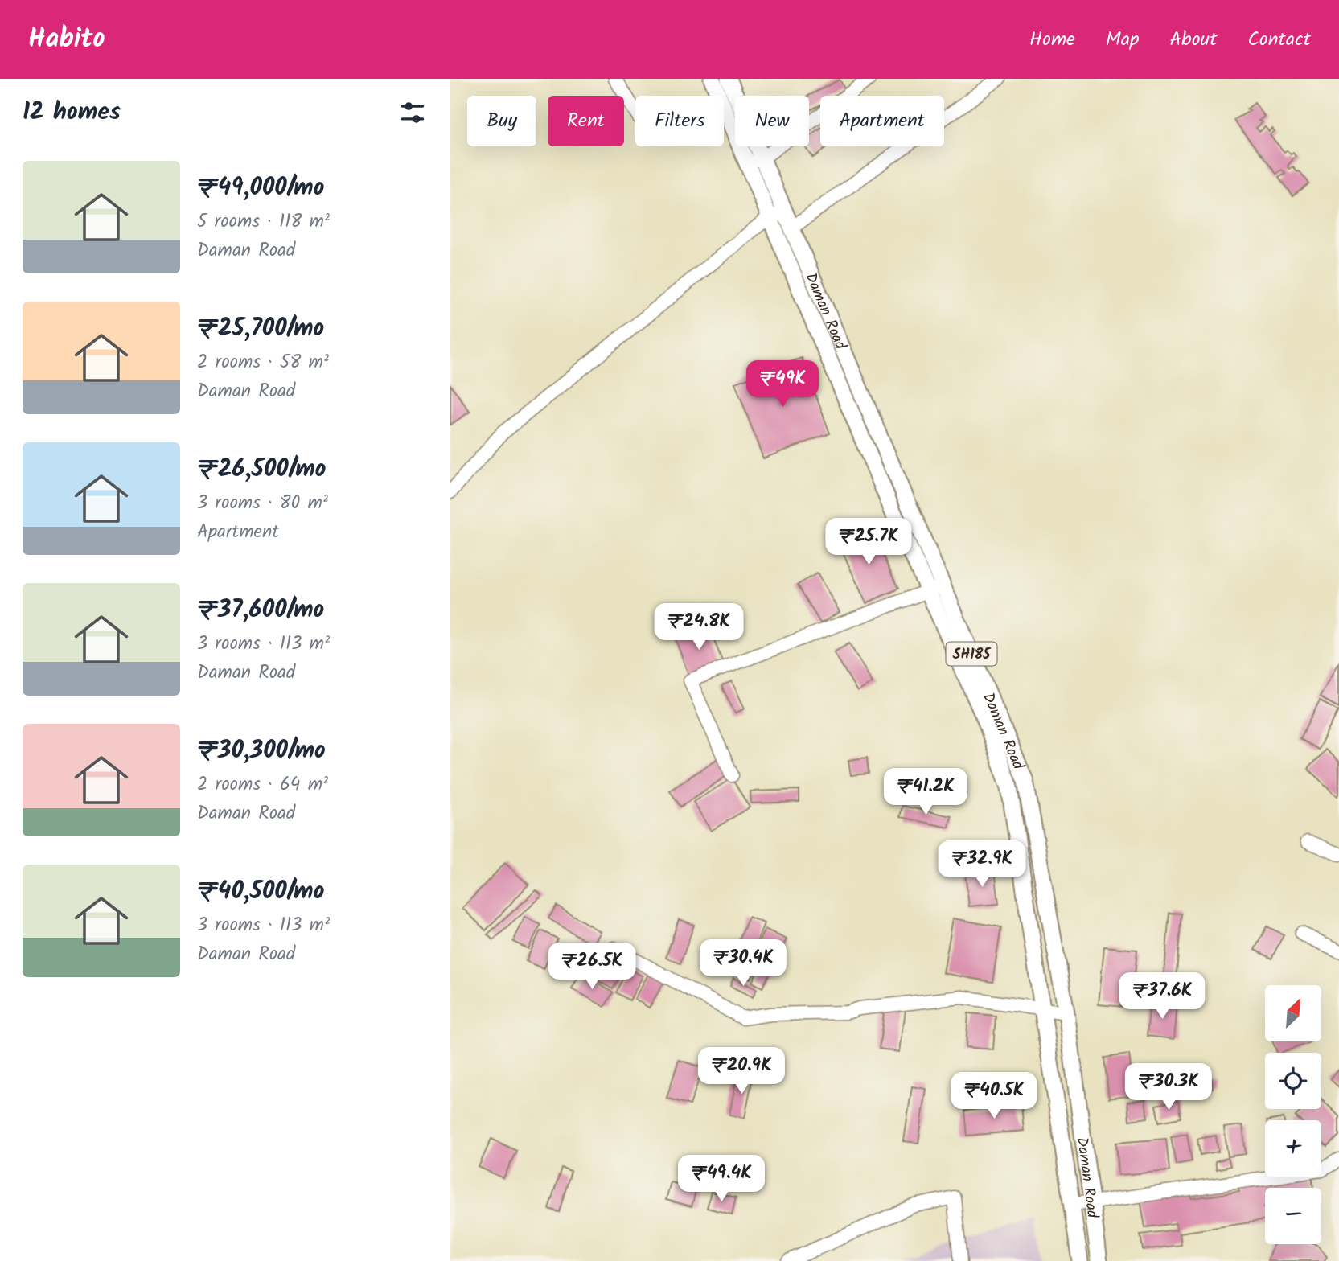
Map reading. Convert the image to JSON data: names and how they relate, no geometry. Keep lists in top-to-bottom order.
{
  "streets": {
    "main road": ["Daman Road", "SH185"]
  },
  "north": "top right",
  "page": {
    "header": "Habito",
    "nav": [
      "Home",
      "Map",
      "About",
      "Contact"
    ],
    "heading": "12 homes",
    "chip": [
      "Buy",
      "Rent",
      "Filters",
      "New",
      "Apartment"
    ],
    "list": [
      {
        "name": "₹49,000/mo",
        "note": "5 rooms · 118 m² · Daman Road"
      },
      {
        "name": "₹25,700/mo",
        "note": "2 rooms · 58 m² · Daman Road"
      },
      {
        "name": "₹26,500/mo",
        "note": "3 rooms · 80 m² · Apartment"
      },
      {
        "name": "₹37,600/mo",
        "note": "3 rooms · 113 m² · Daman Road"
      },
      {
        "name": "₹30,300/mo",
        "note": "2 rooms · 64 m² · Daman Road"
      },
      {
        "name": "₹40,500/mo",
        "note": "3 rooms · 113 m² · Daman Road"
      }
    ],
    "price": [
      "₹49K",
      "₹25.7K",
      "₹24.8K",
      "₹41.2K",
      "₹32.9K",
      "₹30.4K",
      "₹26.5K",
      "₹37.6K",
      "₹20.9K",
      "₹30.3K",
      "₹40.5K",
      "₹49.4K"
    ],
    "map_buttons": ["+", "−"]
  }
}
